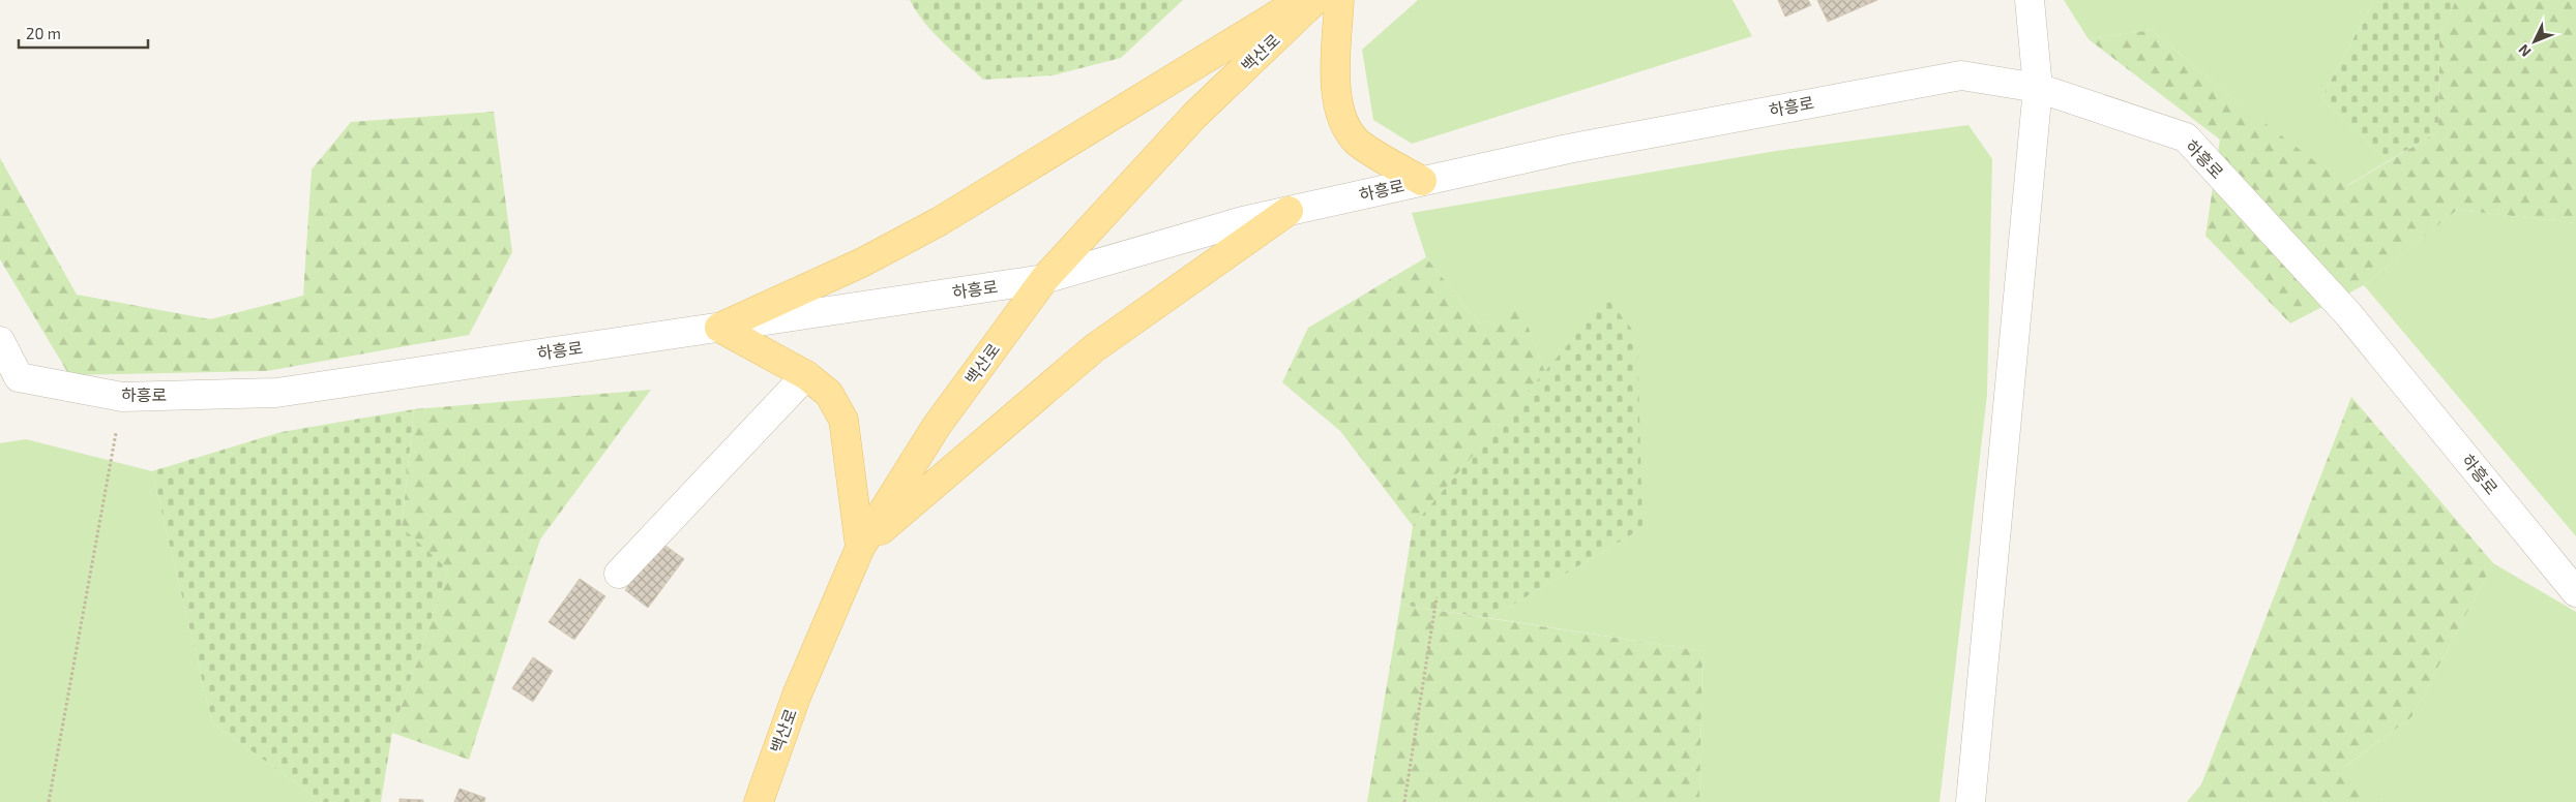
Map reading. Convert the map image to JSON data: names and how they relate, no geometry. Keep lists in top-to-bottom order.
{
  "streets": {
    "main road": ["백산로"],
    "street": ["하흥로"]
  },
  "crossings": [
    ["백산로", "하흥로"]
  ],
  "scale_bar": "20 m",
  "north": "bottom left"
}
